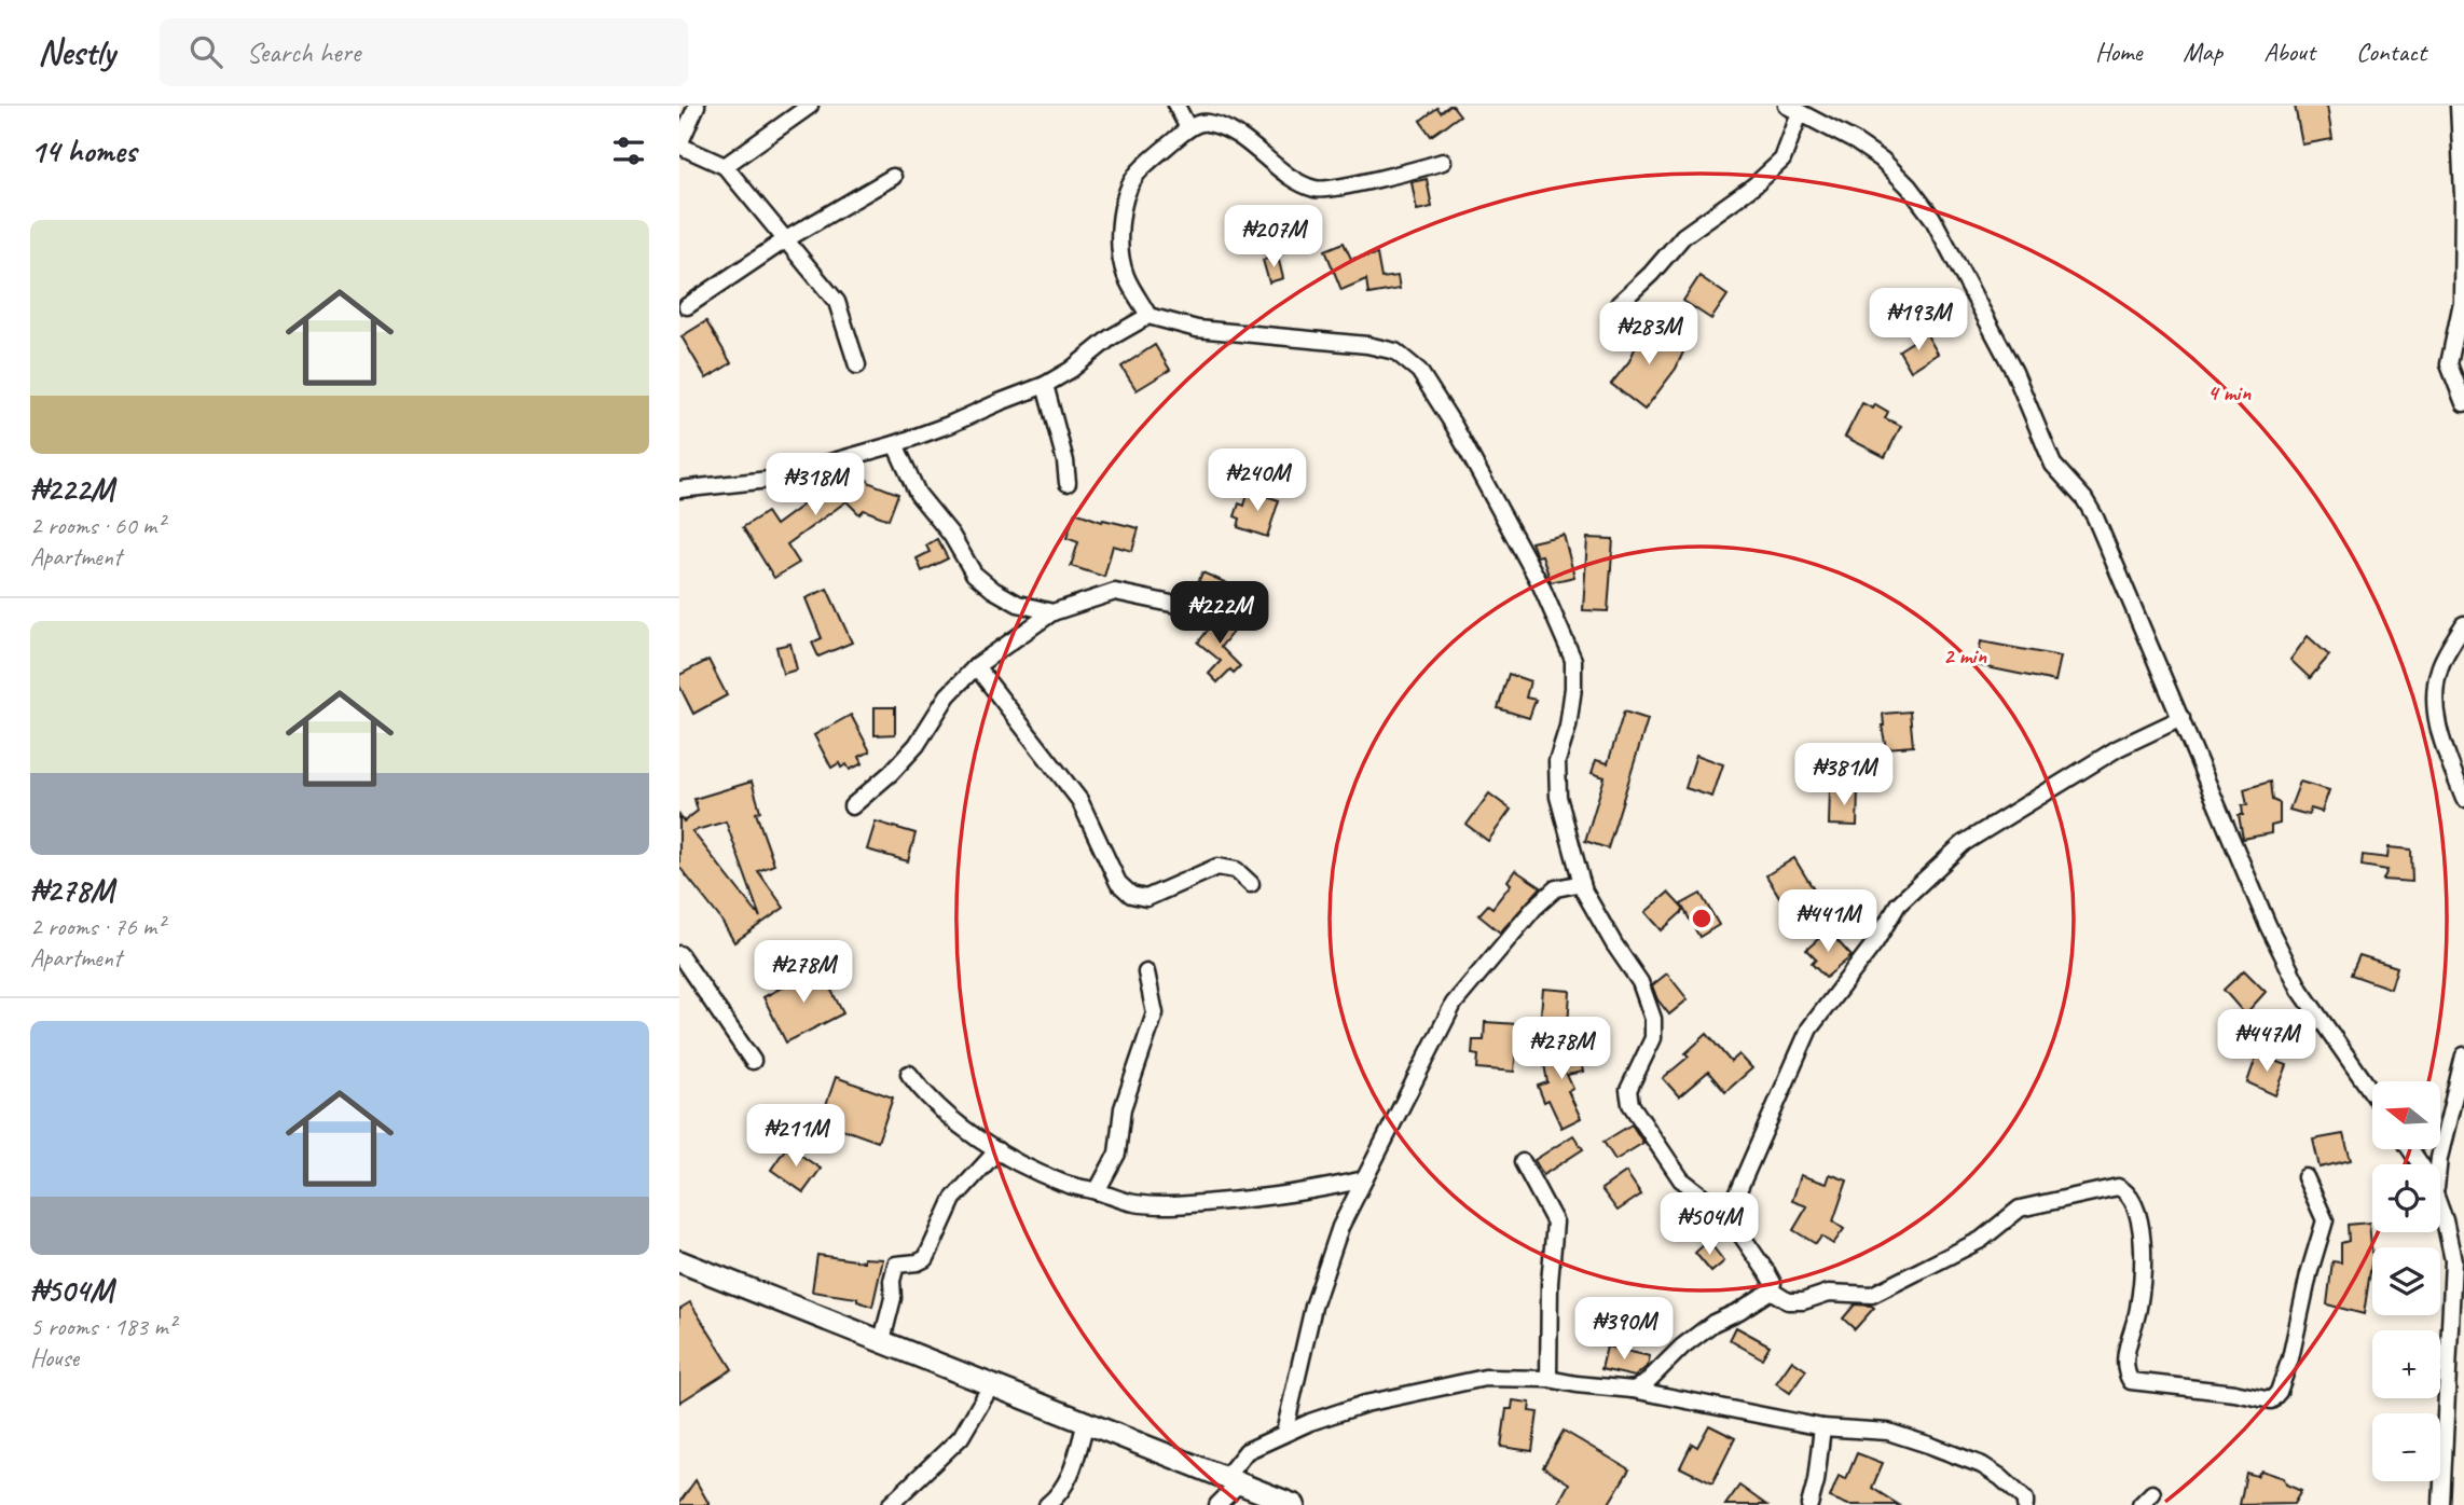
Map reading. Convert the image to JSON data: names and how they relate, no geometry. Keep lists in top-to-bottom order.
{
  "north": "left",
  "page": {
    "header": "Nestly",
    "search": "Search here",
    "nav": [
      "Home",
      "Map",
      "About",
      "Contact"
    ],
    "heading": "14 homes",
    "list": [
      {
        "name": "₦222M",
        "note": "2 rooms · 60 m² · Apartment"
      },
      {
        "name": "₦278M",
        "note": "2 rooms · 76 m² · Apartment"
      },
      {
        "name": "₦504M",
        "note": "5 rooms · 183 m² · House"
      }
    ],
    "price": [
      "₦207M",
      "₦193M",
      "₦283M",
      "₦240M",
      "₦318M",
      "₦222M",
      "₦381M",
      "₦441M",
      "₦278M",
      "₦447M",
      "₦278M",
      "₦211M",
      "₦504M",
      "₦390M"
    ],
    "map_buttons": ["+", "−"]
  },
  "rings": ["4 min", "2 min"]
}
